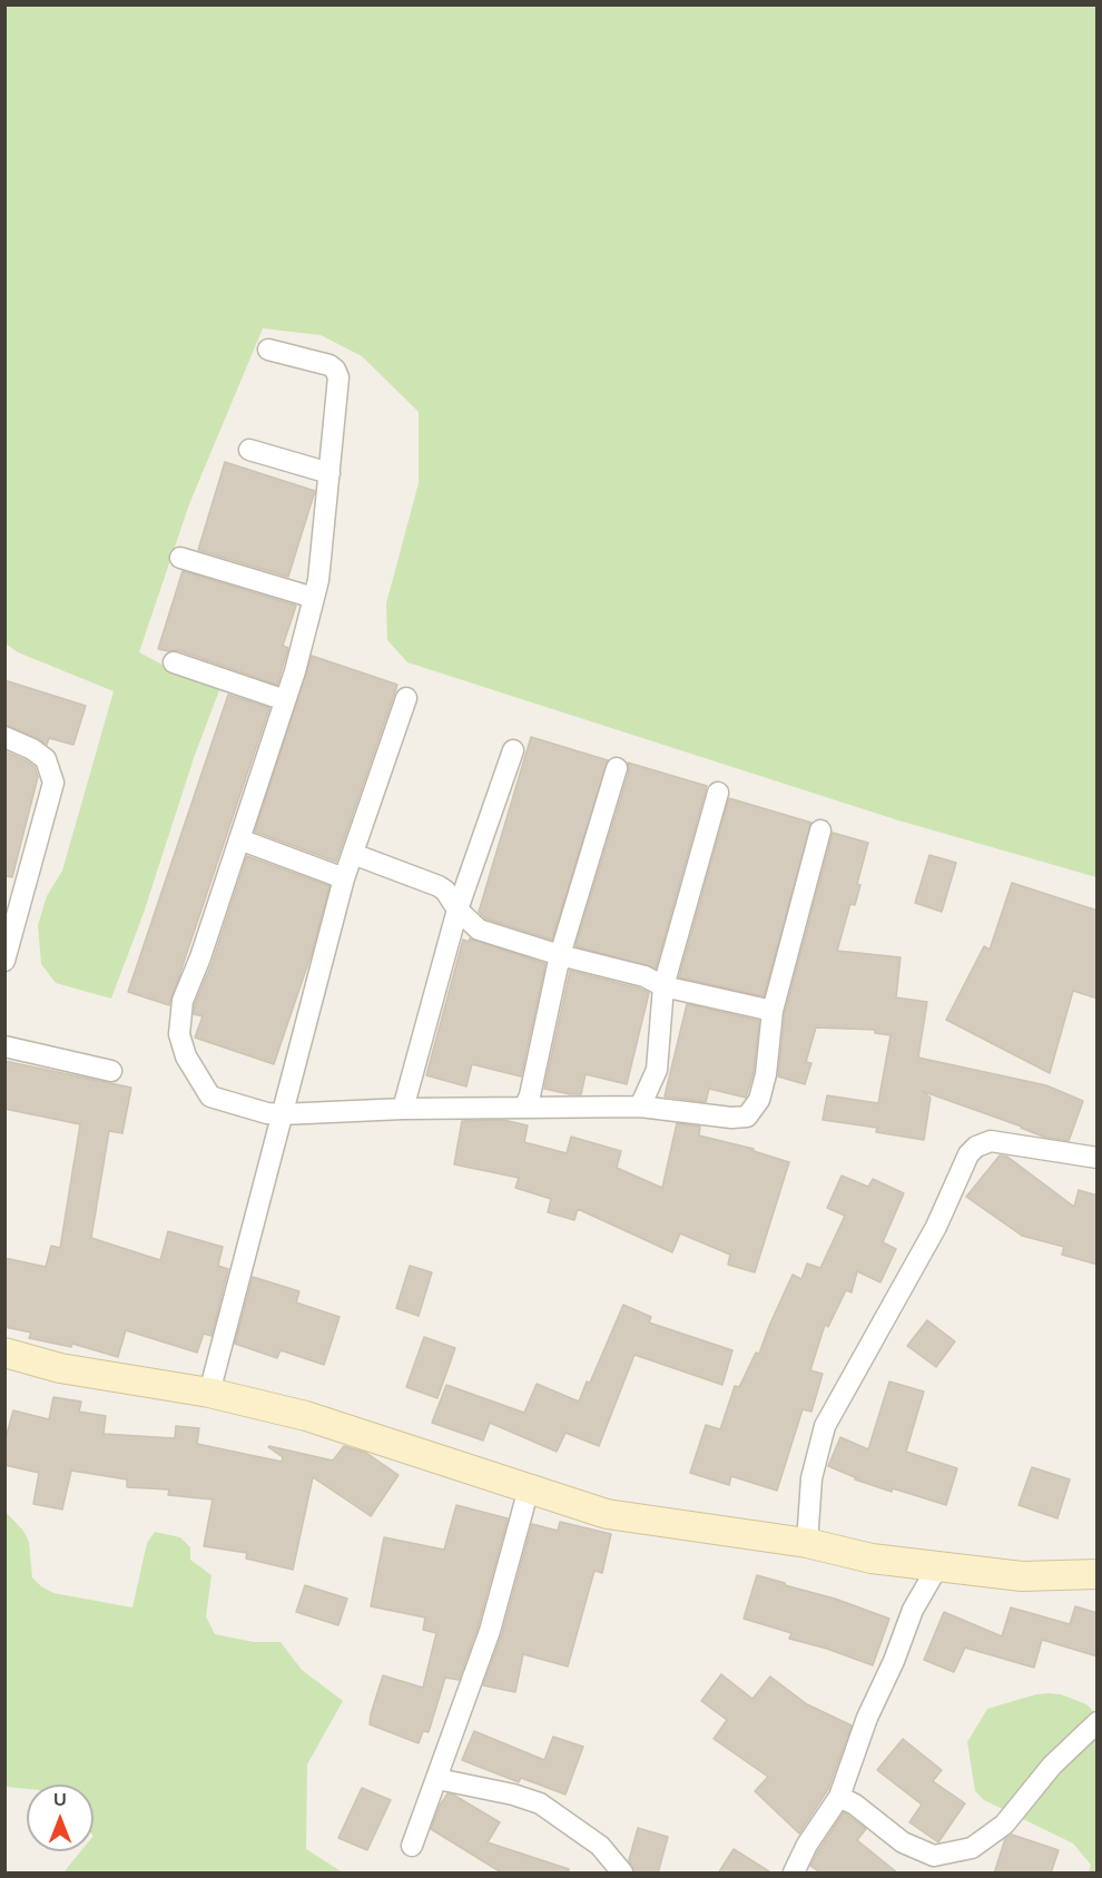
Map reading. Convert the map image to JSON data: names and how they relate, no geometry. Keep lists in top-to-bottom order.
{
  "north": "top"
}
